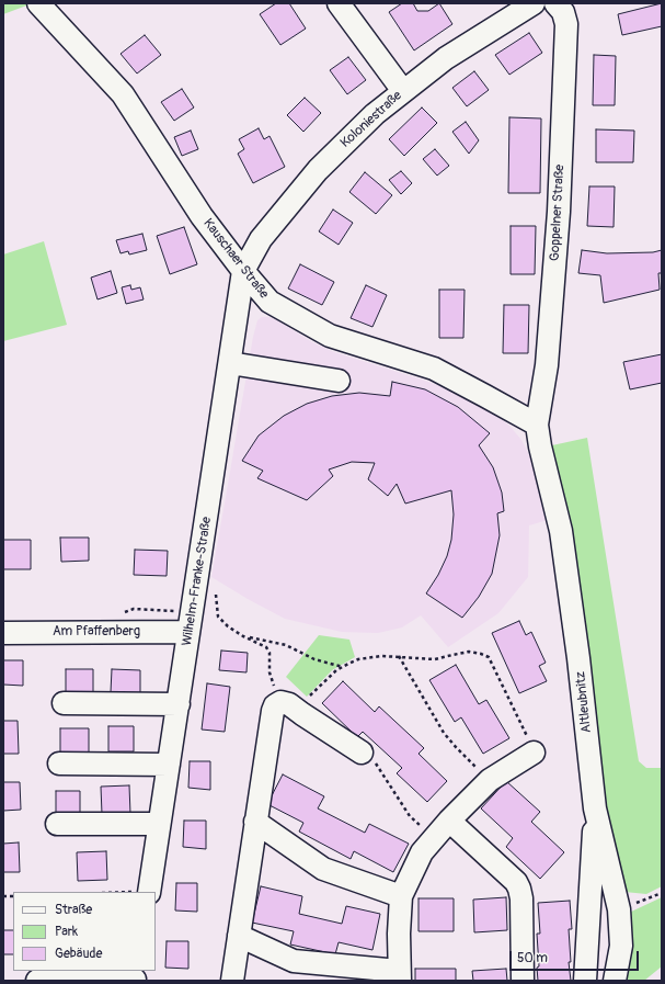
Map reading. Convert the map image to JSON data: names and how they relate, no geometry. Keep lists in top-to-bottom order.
{
  "streets": {
    "street": [
      "Koloniestraße",
      "Goppelner Straße",
      "Kauschaer Straße",
      "Wilhelm-Franke-Straße",
      "Am Pfaffenberg",
      "Altleubnitz"
    ]
  },
  "crossings": [
    ["Koloniestraße", "Kauschaer Straße"],
    ["Koloniestraße", "Wilhelm-Franke-Straße"],
    ["Goppelner Straße", "Kauschaer Straße"],
    ["Goppelner Straße", "Altleubnitz"],
    ["Kauschaer Straße", "Wilhelm-Franke-Straße"],
    ["Kauschaer Straße", "Altleubnitz"],
    ["Wilhelm-Franke-Straße", "Am Pfaffenberg"]
  ],
  "legend": ["Straße", "Park", "Gebäude"],
  "scale_bar": "50 m"
}
